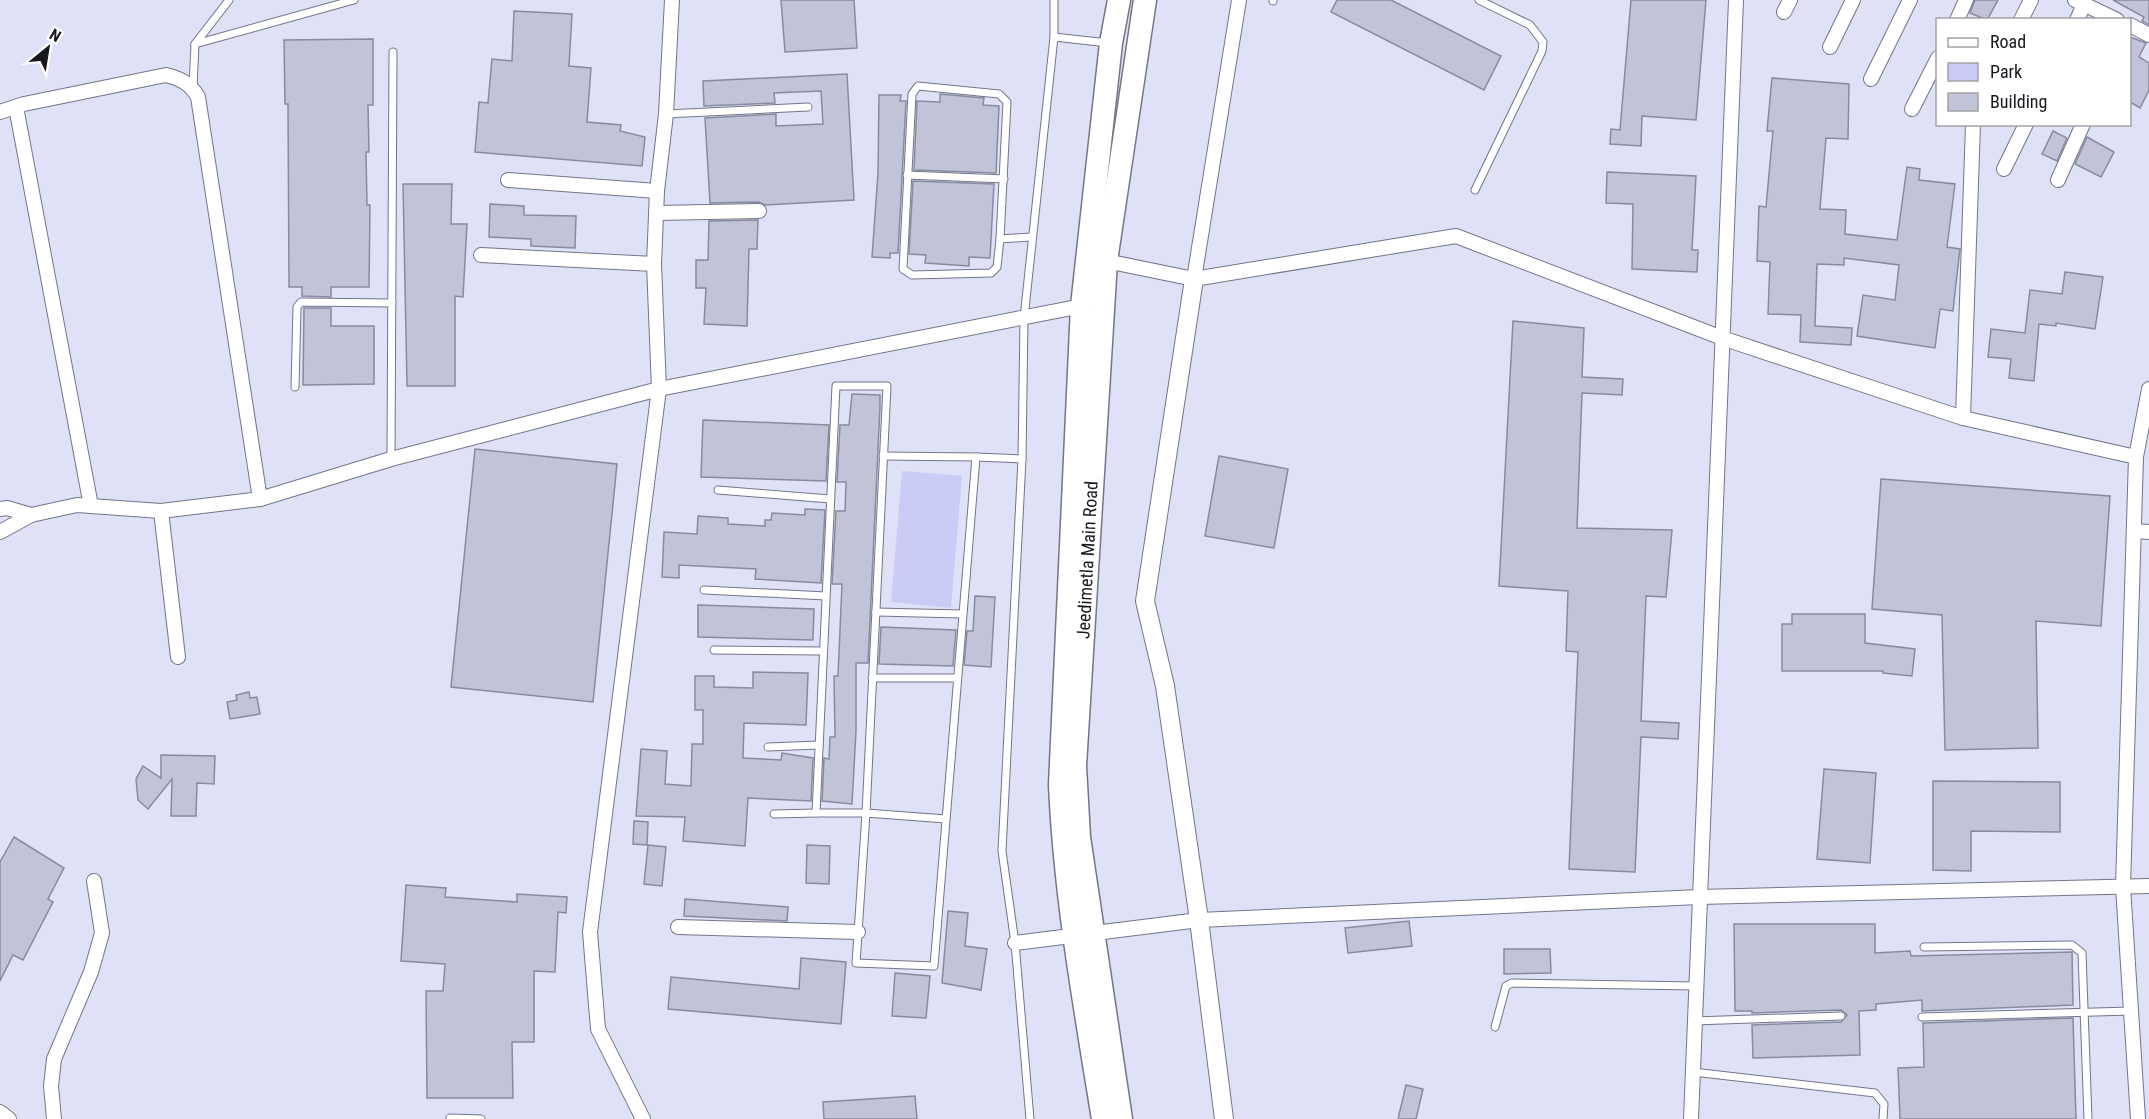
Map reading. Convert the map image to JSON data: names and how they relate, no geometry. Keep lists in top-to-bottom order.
{
  "streets": {
    "main road": ["Jeedimetla Main Road"]
  },
  "legend": ["Road", "Park", "Building"],
  "north": "top right"
}
